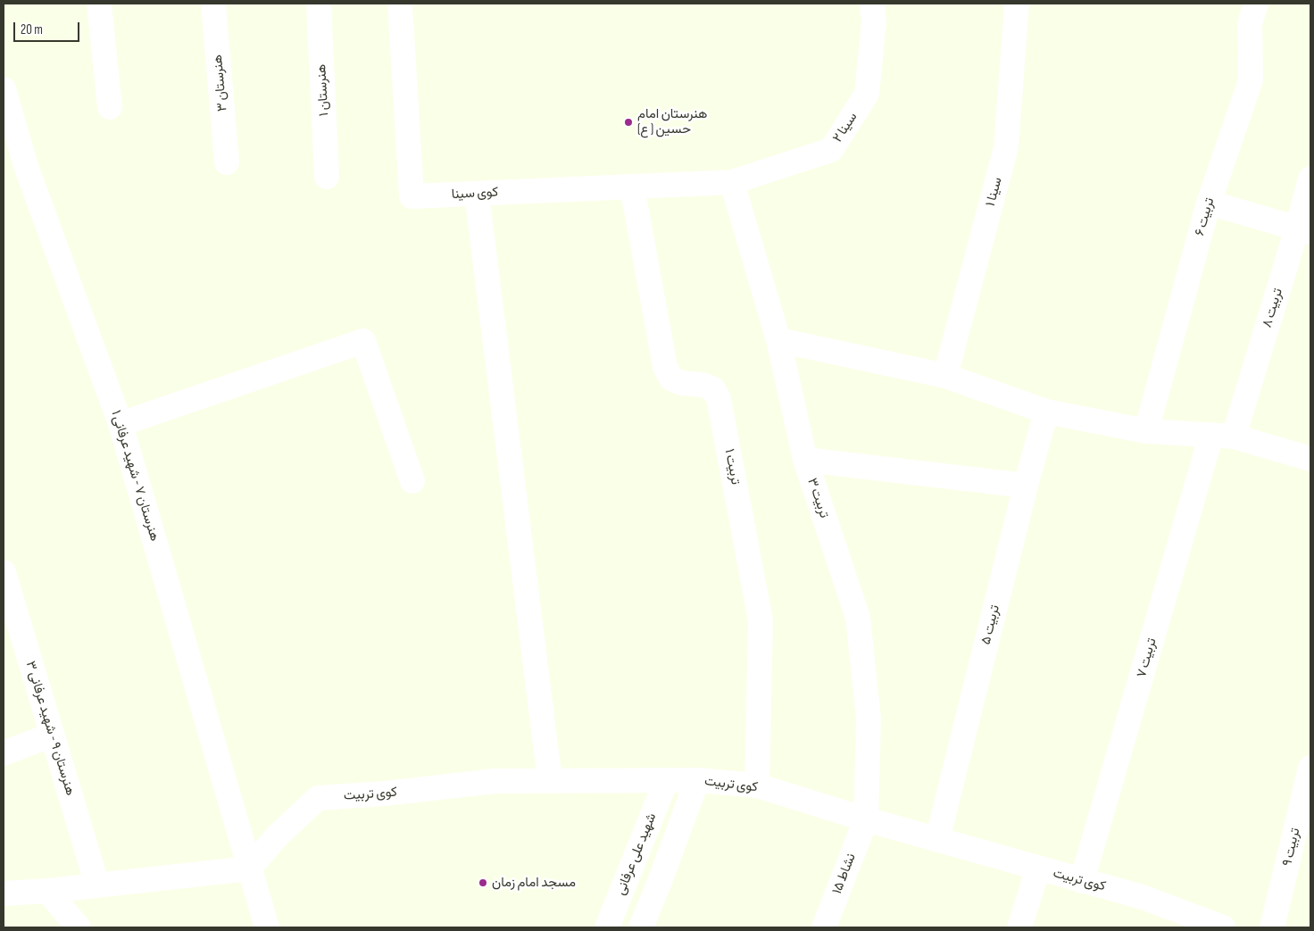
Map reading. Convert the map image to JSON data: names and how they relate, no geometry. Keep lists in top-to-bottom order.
{
  "streets": {
    "street": [
      "هنرستان ۳",
      "هنرستان ۱",
      "سینا ۲",
      "سینا ۱",
      "کوی سینا",
      "تربیت ۶",
      "تربیت ۸",
      "تربیت ۱",
      "هنرستان ۷ - شهید عرفانی ۱",
      "تربیت ۳",
      "تربیت ۵",
      "تربیت ۷",
      "هنرستان ۹ - شهید عرفانی ۳",
      "کوی تربیت",
      "تربیت ۹",
      "شهید علی عرفانی",
      "نشاط ۱۵"
    ]
  },
  "crossings": [
    ["سینا ۲", "کوی سینا"],
    ["سینا ۲", "تربیت ۳"],
    ["کوی سینا", "تربیت ۱"],
    ["کوی سینا", "تربیت ۳"],
    ["تربیت ۸", "تربیت ۷"],
    ["تربیت ۱", "کوی تربیت"],
    ["هنرستان ۷ - شهید عرفانی ۱", "کوی تربیت"],
    ["تربیت ۳", "کوی تربیت"],
    ["تربیت ۳", "نشاط ۱۵"],
    ["تربیت ۵", "کوی تربیت"],
    ["تربیت ۷", "کوی تربیت"],
    ["کوی تربیت", "شهید علی عرفانی"],
    ["کوی تربیت", "نشاط ۱۵"]
  ],
  "places": ["هنرستان امام حسین ( ع)", "مسجد امام زمان"],
  "scale_bar": "20 m"
}
